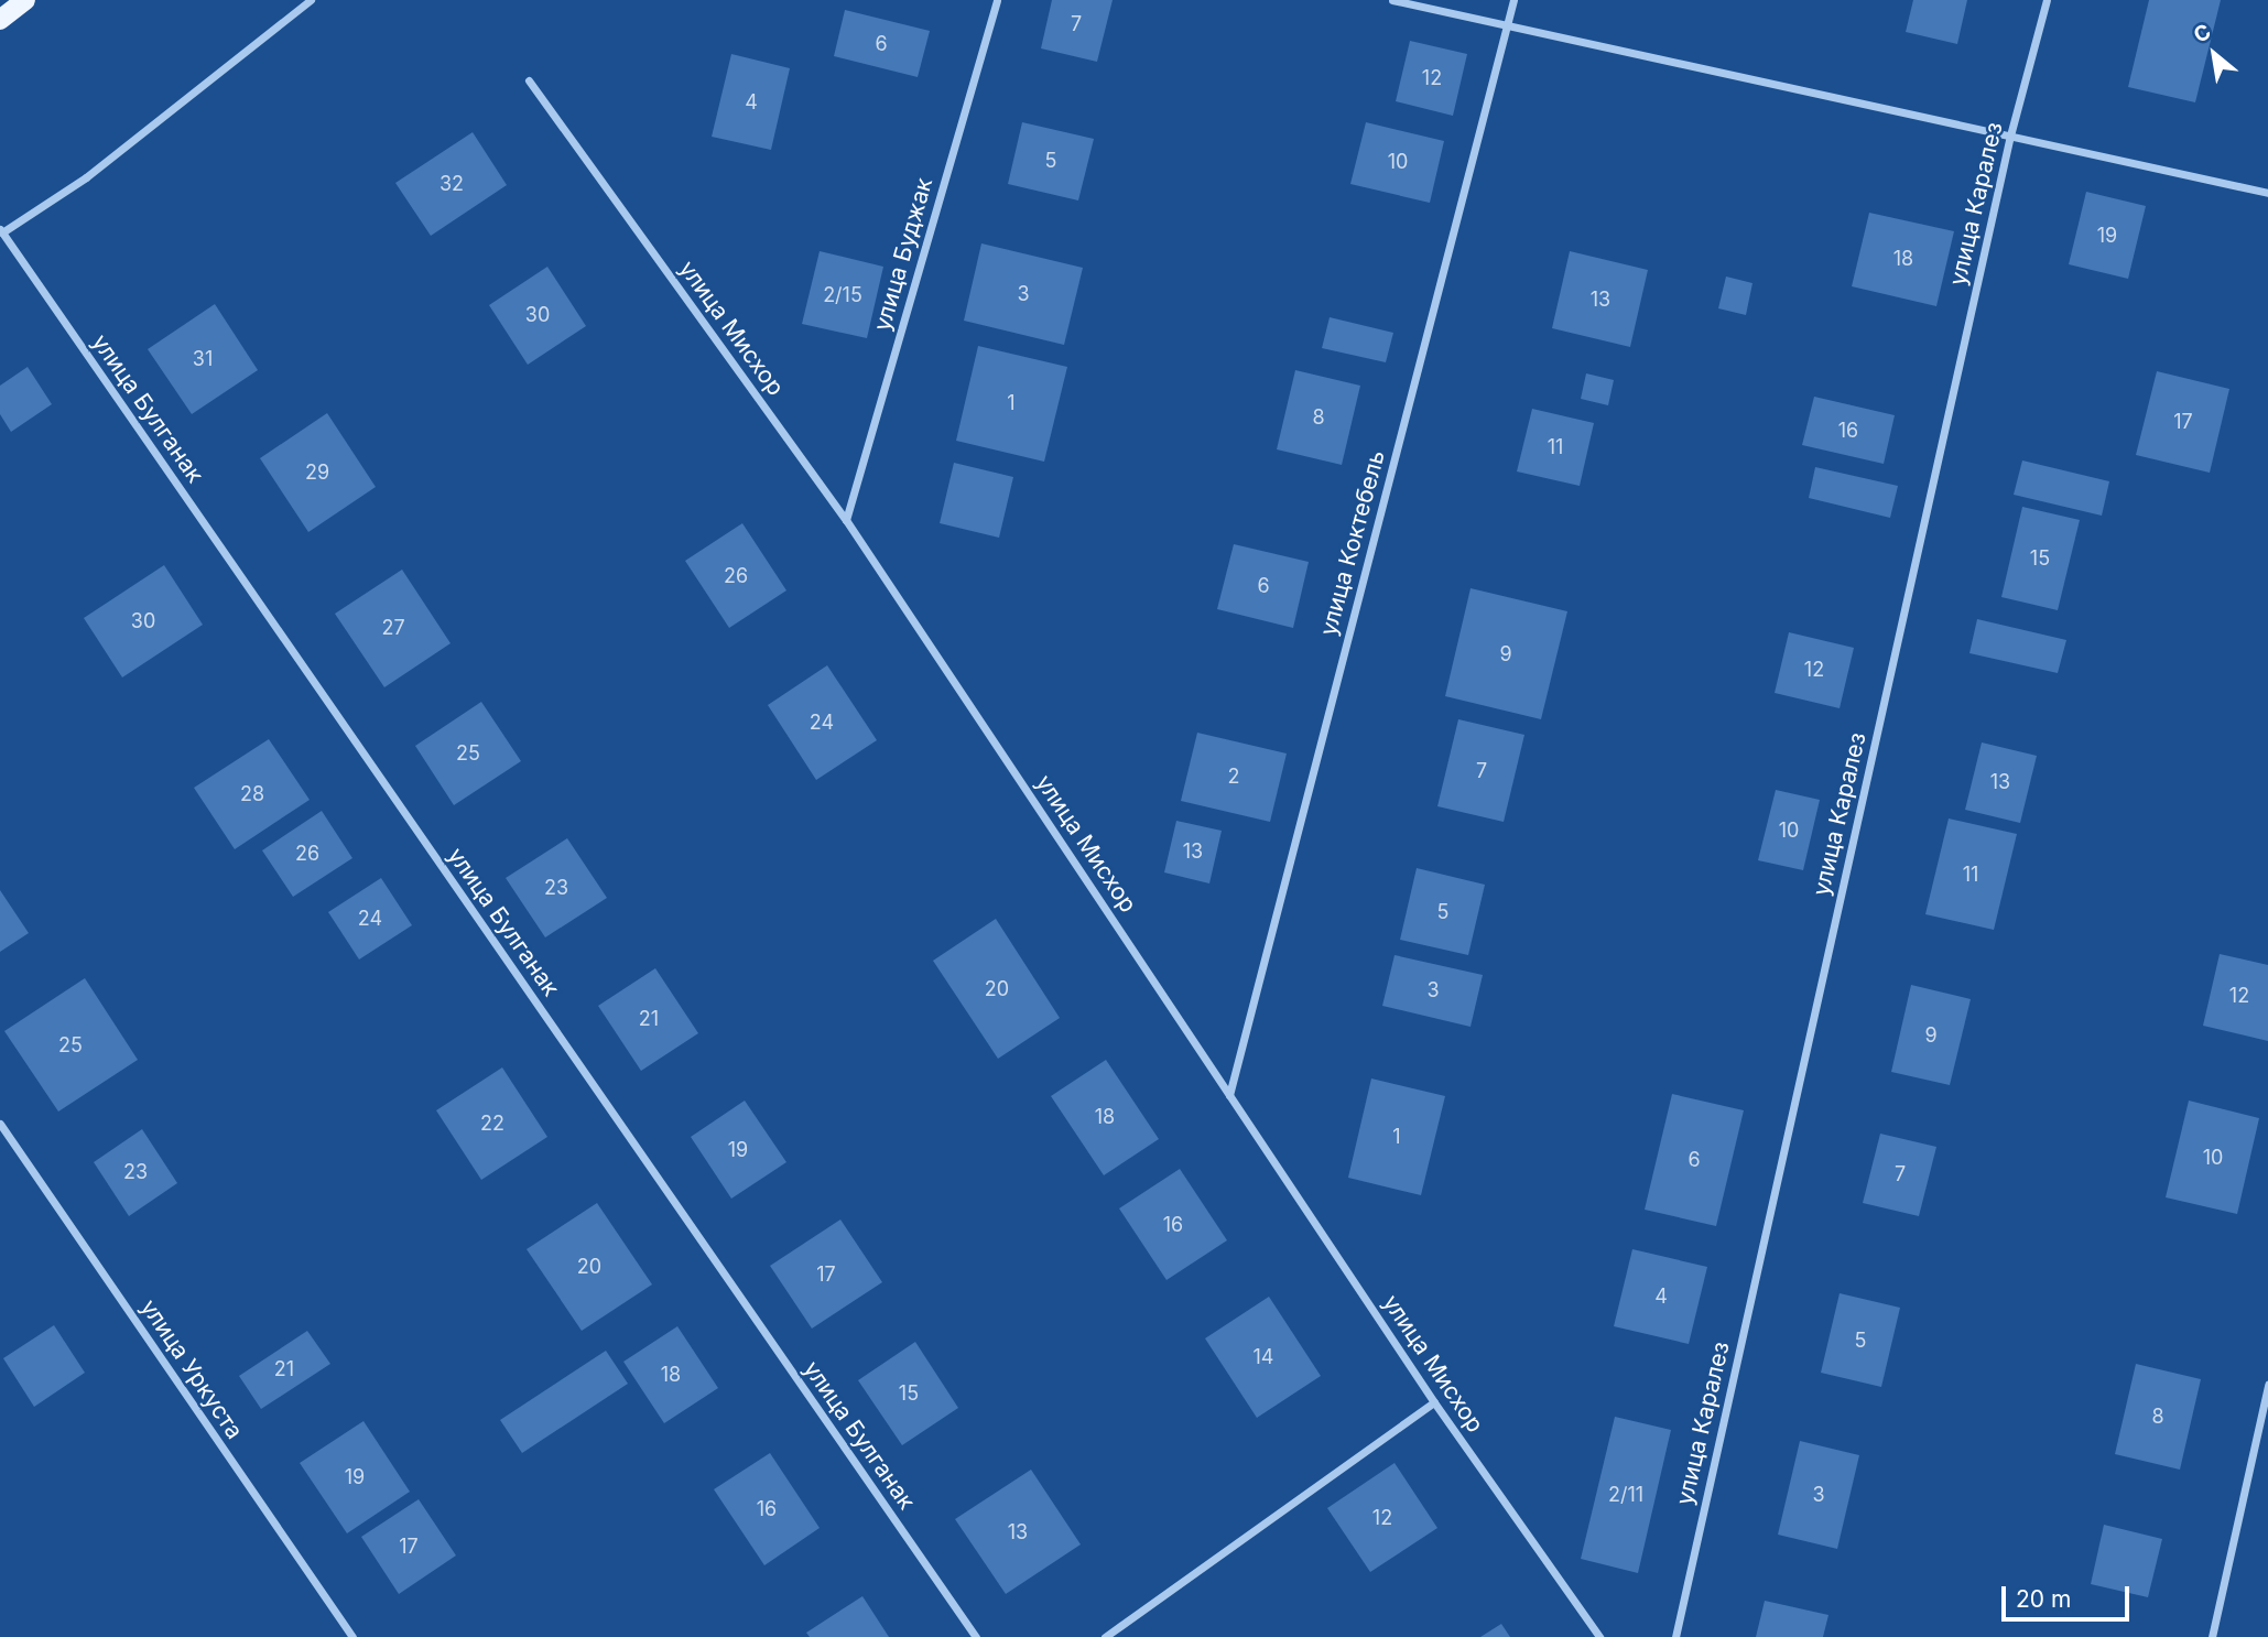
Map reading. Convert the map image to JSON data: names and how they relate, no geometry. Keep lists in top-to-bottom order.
{
  "streets": {
    "street": [
      "улица Каралез",
      "улица Буджак",
      "улица Мисхор",
      "улица Булганак",
      "улица Коктебель",
      "улица Уркуста"
    ]
  },
  "crossings": [
    ["улица Буджак", "улица Мисхор"],
    ["улица Мисхор", "улица Коктебель"]
  ],
  "house_numbers": [
    "7",
    "6",
    "12",
    "4",
    "5",
    "10",
    "32",
    "19",
    "18",
    "3",
    "2/15",
    "13",
    "30",
    "31",
    "1",
    "8",
    "17",
    "16",
    "11",
    "29",
    "15",
    "26",
    "6",
    "30",
    "27",
    "9",
    "12",
    "24",
    "25",
    "7",
    "2",
    "13",
    "28",
    "10",
    "13",
    "26",
    "11",
    "23",
    "5",
    "24",
    "20",
    "3",
    "12",
    "21",
    "9",
    "25",
    "18",
    "22",
    "1",
    "19",
    "10",
    "6",
    "23",
    "7",
    "16",
    "20",
    "17",
    "4",
    "5",
    "14",
    "21",
    "18",
    "15",
    "8",
    "19",
    "2/11",
    "3",
    "16",
    "12",
    "13",
    "17"
  ],
  "scale_bar": "20 m",
  "north": "top left"
}
